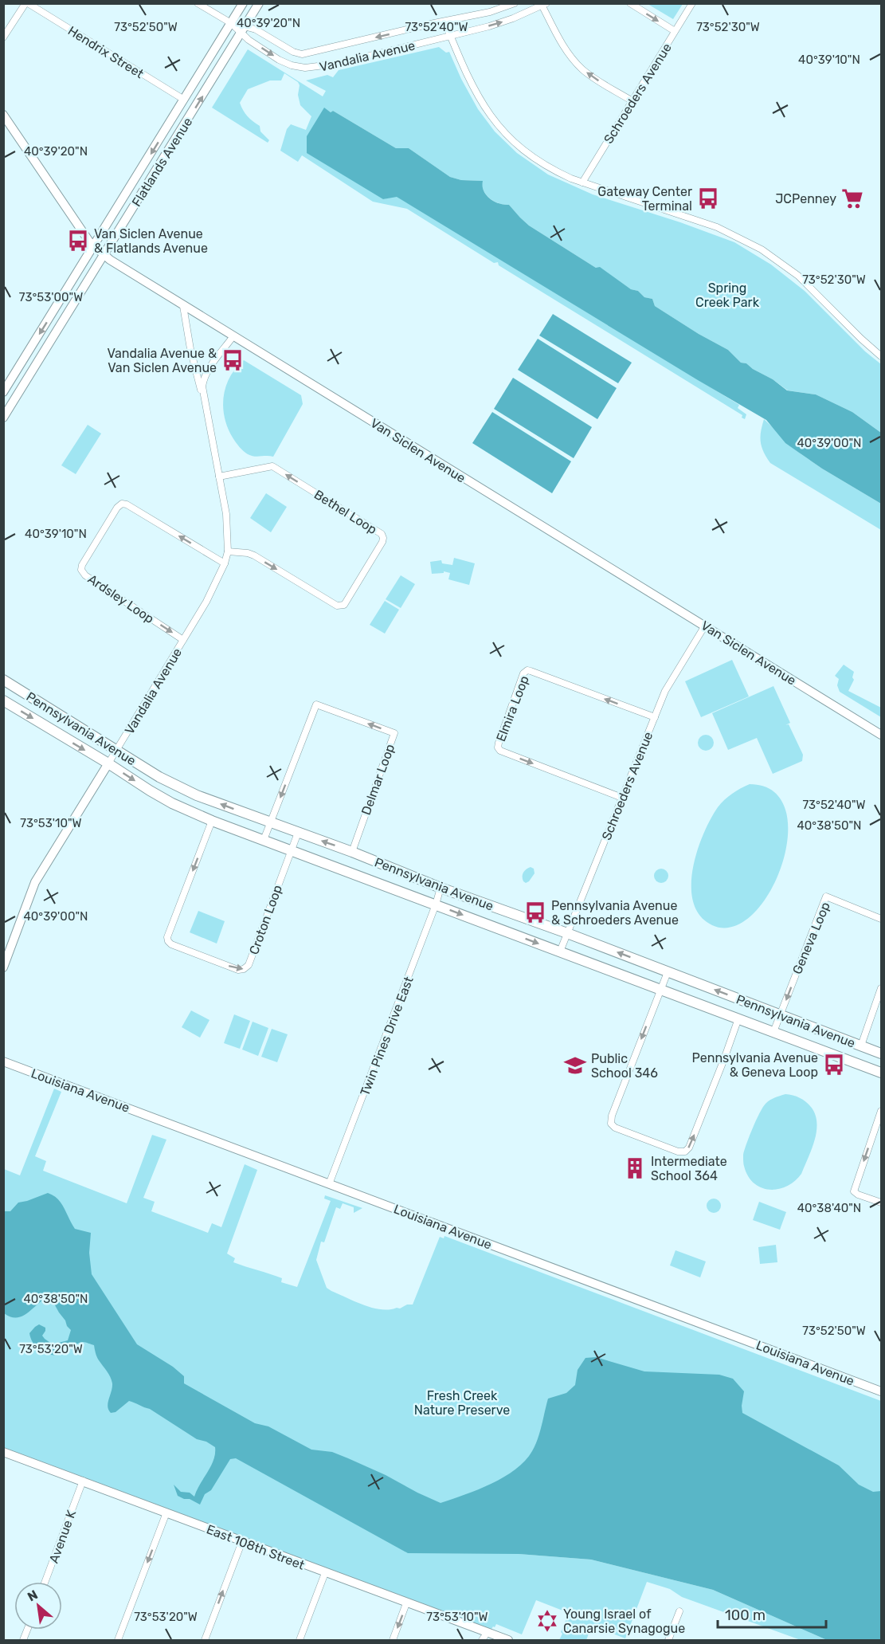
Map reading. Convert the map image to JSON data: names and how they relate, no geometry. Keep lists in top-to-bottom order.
{
  "streets": {
    "main road": ["Pennsylvania Avenue"],
    "street": [
      "Hendrix Street",
      "Vandalia Avenue",
      "Schroeders Avenue",
      "Flatlands Avenue",
      "Van Siclen Avenue",
      "Bethel Loop",
      "Ardsley Loop",
      "Elmira Loop",
      "Delmar Loop",
      "Croton Loop",
      "Geneva Loop",
      "Twin Pines Drive East",
      "Louisiana Avenue",
      "Avenue K",
      "East 108th Street"
    ]
  },
  "crossings": [
    ["Hendrix Street", "Flatlands Avenue"],
    ["Vandalia Avenue", "Flatlands Avenue"],
    ["Vandalia Avenue", "Van Siclen Avenue"],
    ["Vandalia Avenue", "Bethel Loop"],
    ["Vandalia Avenue", "Ardsley Loop"],
    ["Vandalia Avenue", "Pennsylvania Avenue"],
    ["Schroeders Avenue", "Van Siclen Avenue"],
    ["Schroeders Avenue", "Elmira Loop"],
    ["Schroeders Avenue", "Pennsylvania Avenue"],
    ["Flatlands Avenue", "Van Siclen Avenue"],
    ["Pennsylvania Avenue", "Delmar Loop"],
    ["Pennsylvania Avenue", "Croton Loop"],
    ["Pennsylvania Avenue", "Geneva Loop"],
    ["Pennsylvania Avenue", "Twin Pines Drive East"],
    ["Twin Pines Drive East", "Louisiana Avenue"],
    ["Avenue K", "East 108th Street"]
  ],
  "parks": ["Spring Creek Park", "Fresh Creek Nature Preserve"],
  "places": {
    "bus stop": [
      "Gateway Center Terminal",
      "Van Siclen Avenue & Flatlands Avenue",
      "Vandalia Avenue & Van Siclen Avenue",
      "Pennsylvania Avenue & Schroeders Avenue",
      "Pennsylvania Avenue & Geneva Loop"
    ],
    "supermarket": ["JCPenney"],
    "school or university": ["Public School 346"],
    "building": ["Intermediate School 364"],
    "synagogue": ["Young Israel of Canarsie Synagogue"]
  },
  "scale_bar": "100 m",
  "north": "top left",
  "coordinates": [
    "40°39'20\"N",
    "73°52'50\"W",
    "73°52'40\"W",
    "73°52'30\"W",
    "40°39'10\"N",
    "73°53'00\"W",
    "40°39'00\"N",
    "73°53'10\"W",
    "40°38'50\"N",
    "40°38'40\"N",
    "73°53'20\"W"
  ]
}
